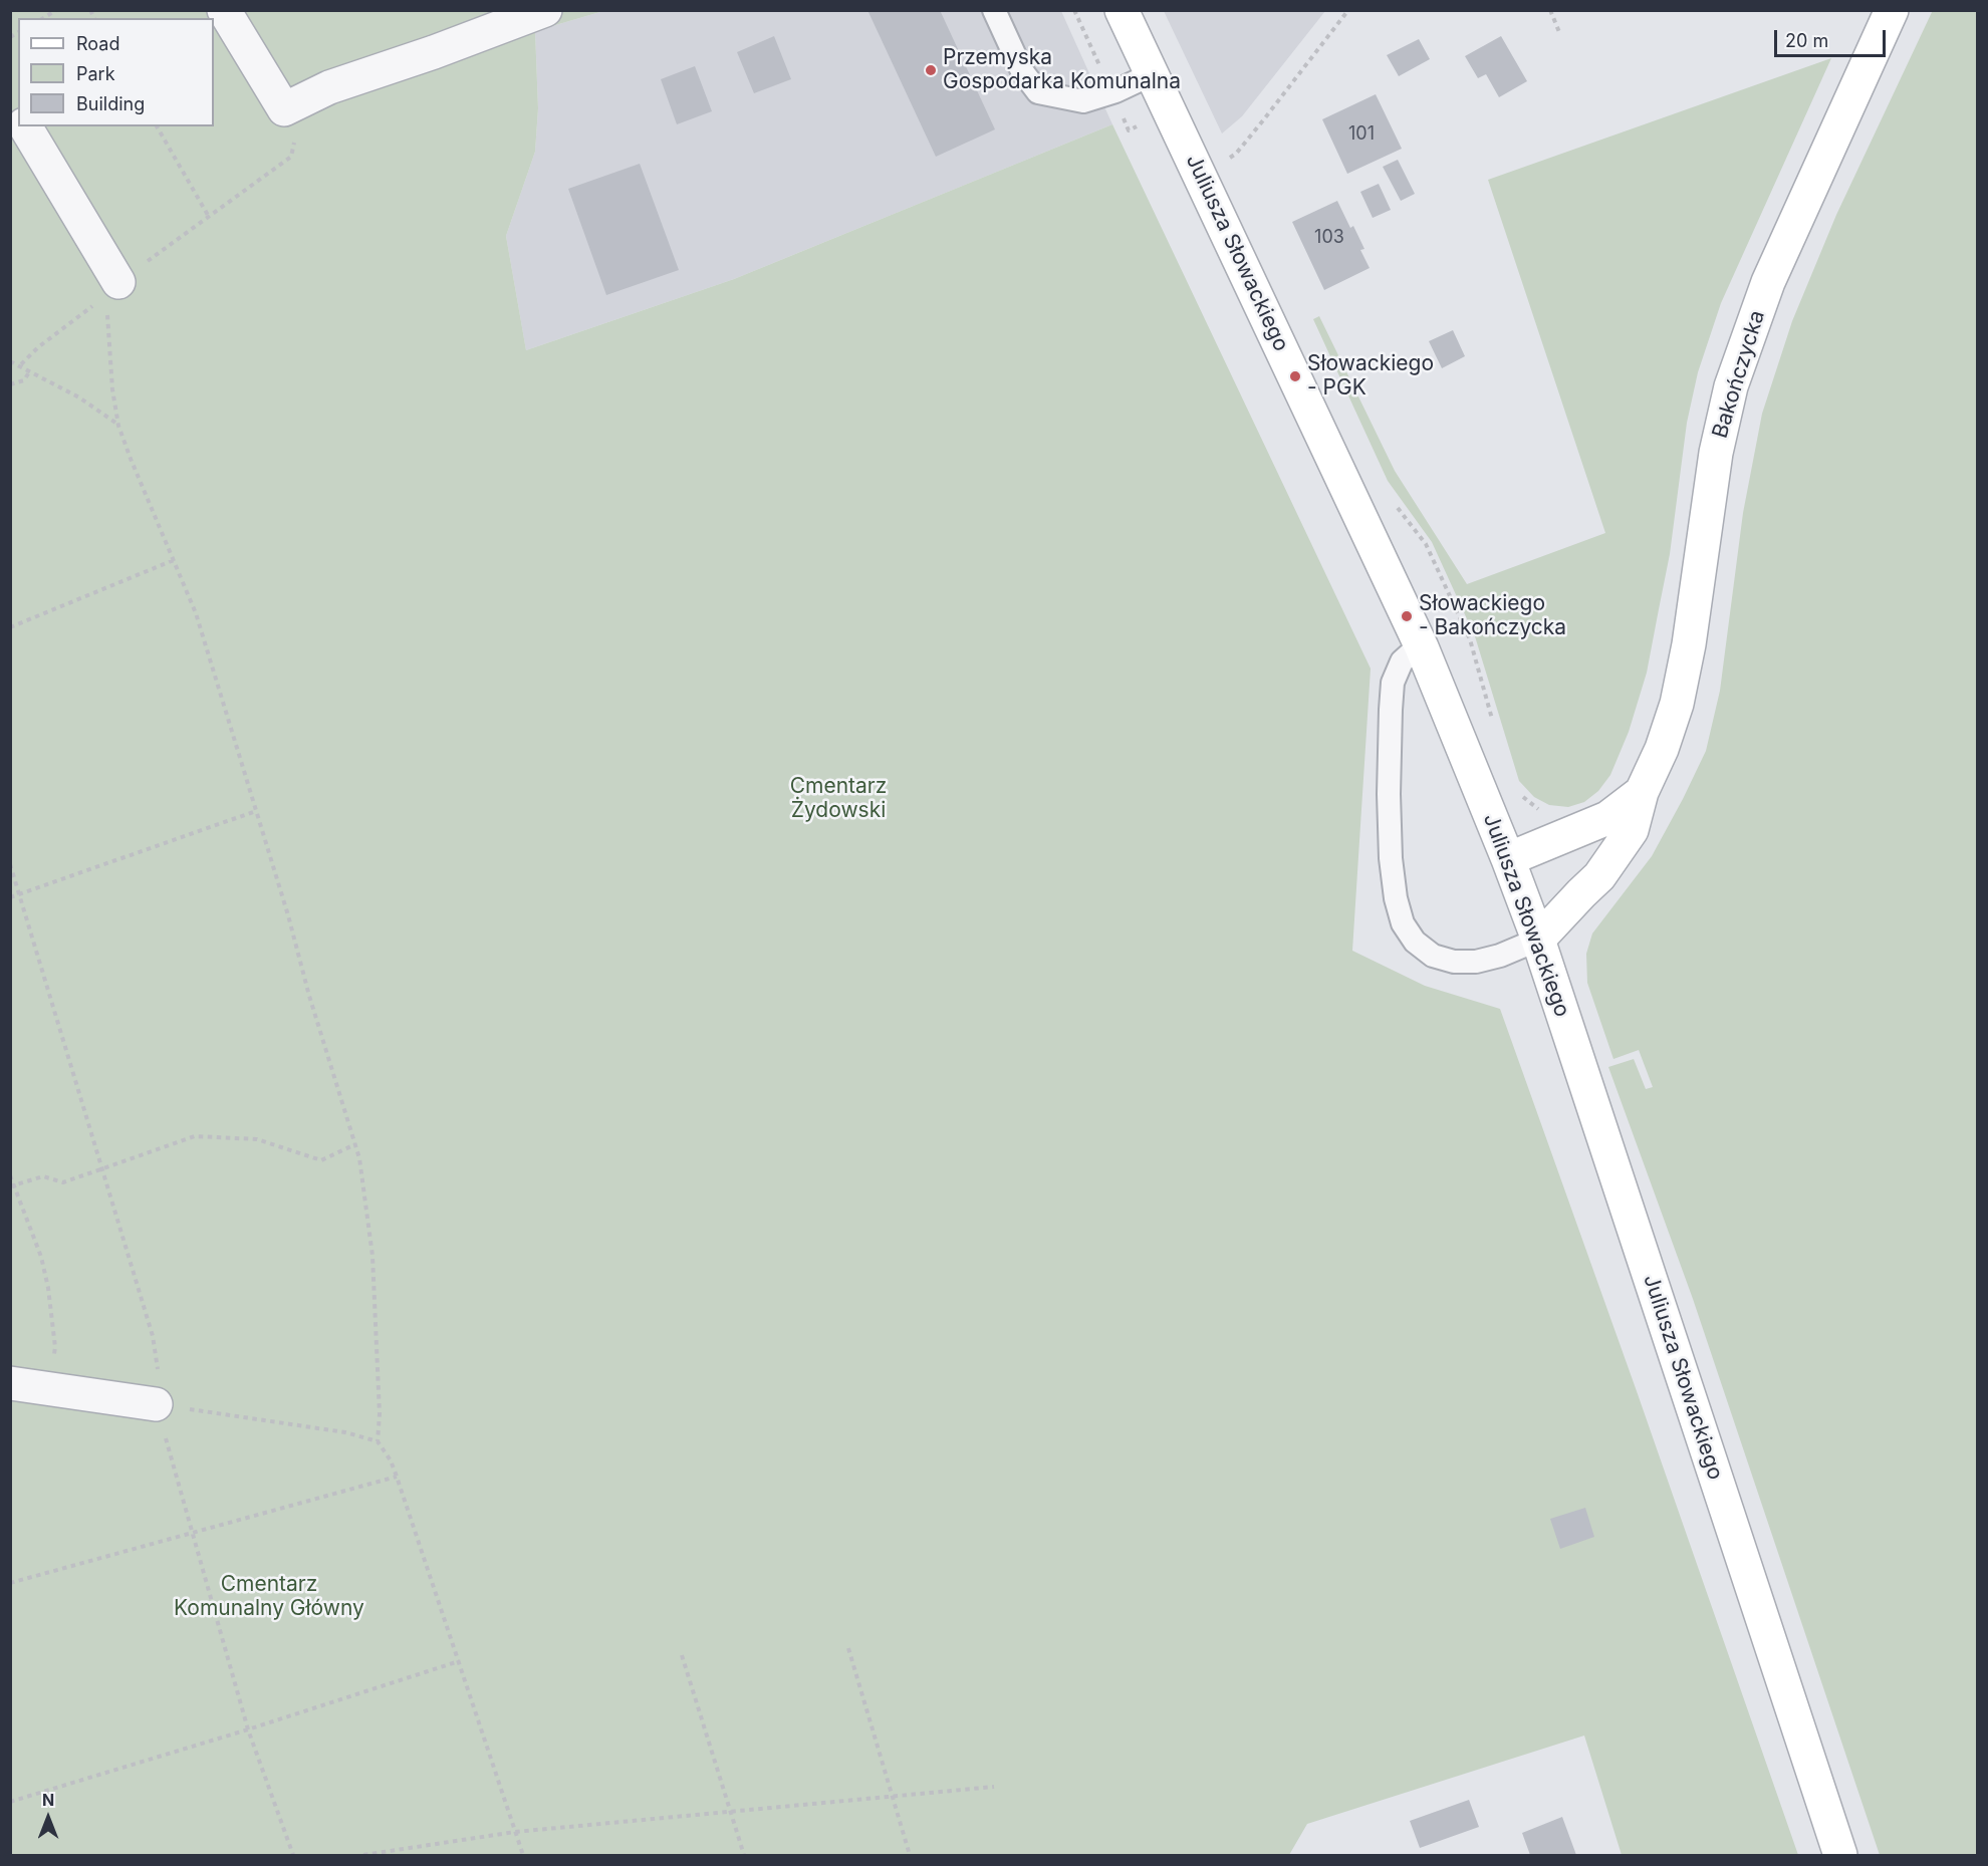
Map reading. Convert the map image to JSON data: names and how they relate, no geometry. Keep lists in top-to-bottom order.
{
  "streets": {
    "street": ["Juliusza Słowackiego", "Bakończycka"]
  },
  "crossings": [
    ["Juliusza Słowackiego", "Bakończycka"]
  ],
  "parks": ["Cmentarz Żydowski", "Cmentarz Komunalny Główny"],
  "places": ["Przemyska Gospodarka Komunalna", "Słowackiego - PGK", "Słowackiego - Bakończycka"],
  "house_numbers": ["101", "103"],
  "legend": ["Road", "Park", "Building"],
  "scale_bar": "20 m",
  "north": "top"
}
